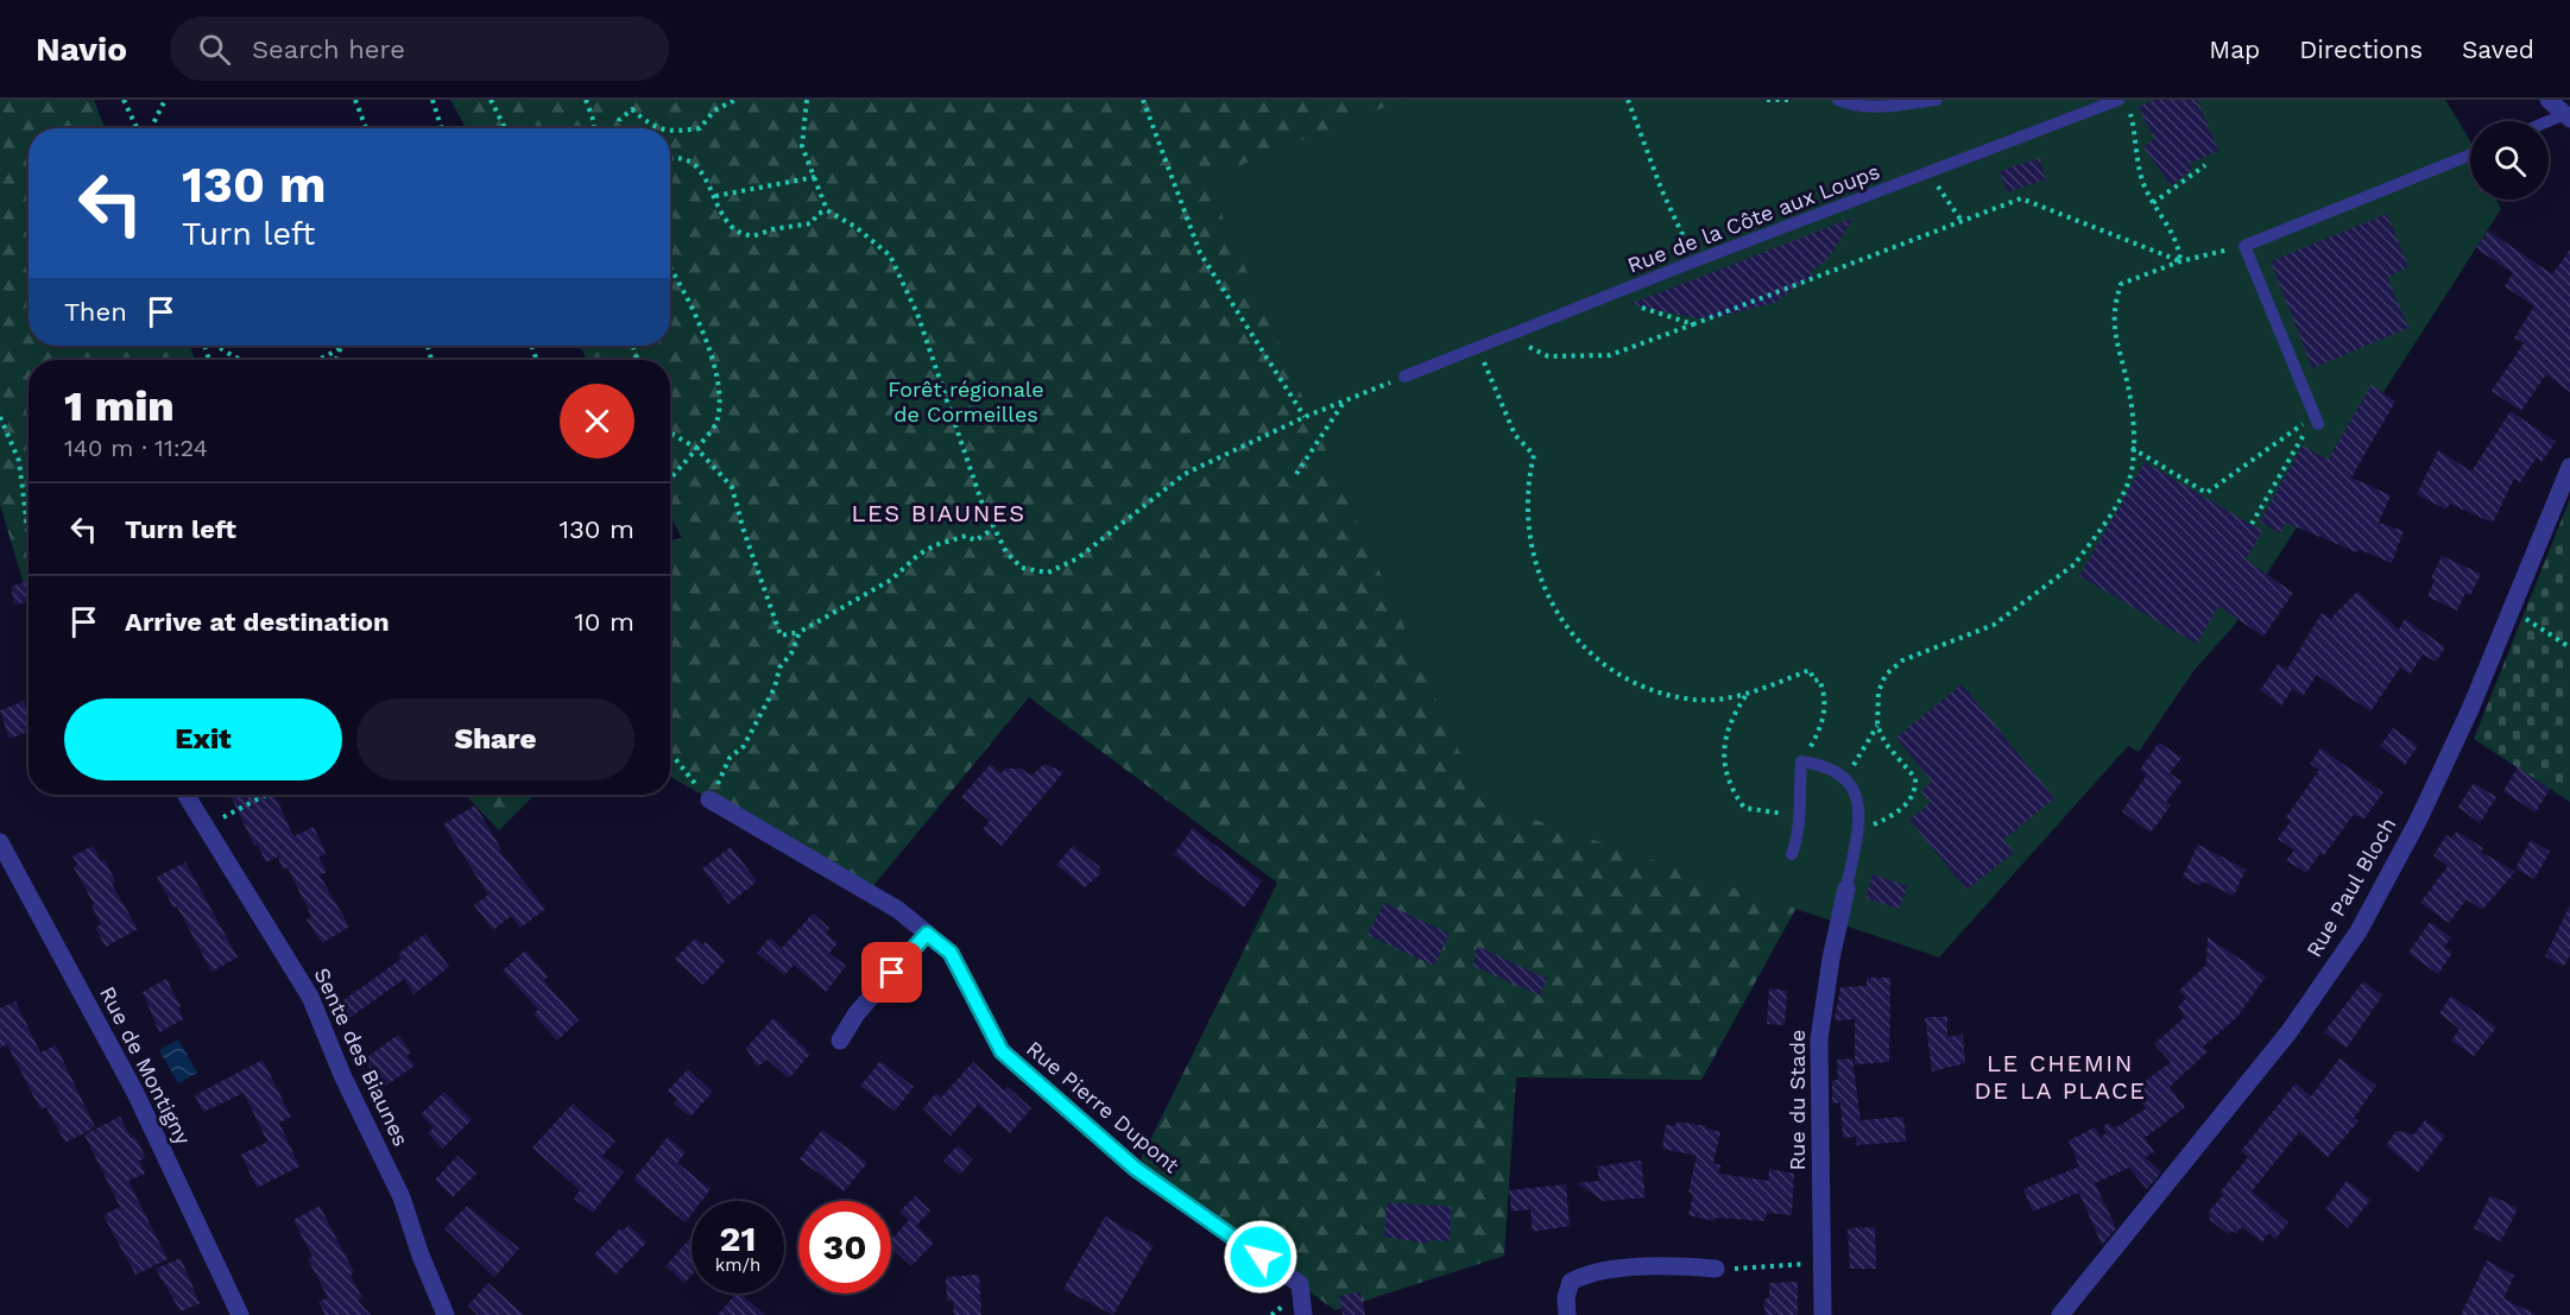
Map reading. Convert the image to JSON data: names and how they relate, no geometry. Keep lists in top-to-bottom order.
{
  "streets": {
    "street": [
      "Rue Paul Bloch",
      "Sente des Biaunes",
      "Rue de Montigny",
      "Rue du Stade",
      "Rue Pierre Dupont"
    ],
    "lane": ["Rue de la Côte aux Loups"]
  },
  "districts": ["LES BIAUNES", "LE CHEMIN DE LA PLACE"],
  "parks": ["Forêt régionale de Cormeilles"],
  "page": {
    "header": "Navio",
    "search": "Search here",
    "nav": ["Map", "Directions", "Saved"],
    "turn": ["130 m", "Turn left"],
    "then": "Then",
    "heading": ["1 min", "140 m · 11:24"],
    "list": [
      {
        "name": "Turn left",
        "value": "130 m"
      },
      {
        "name": "Arrive at destination",
        "value": "10 m"
      }
    ],
    "buttons": ["Exit", "Share"],
    "speed": "21 km/h",
    "limit": "30"
  }
}
